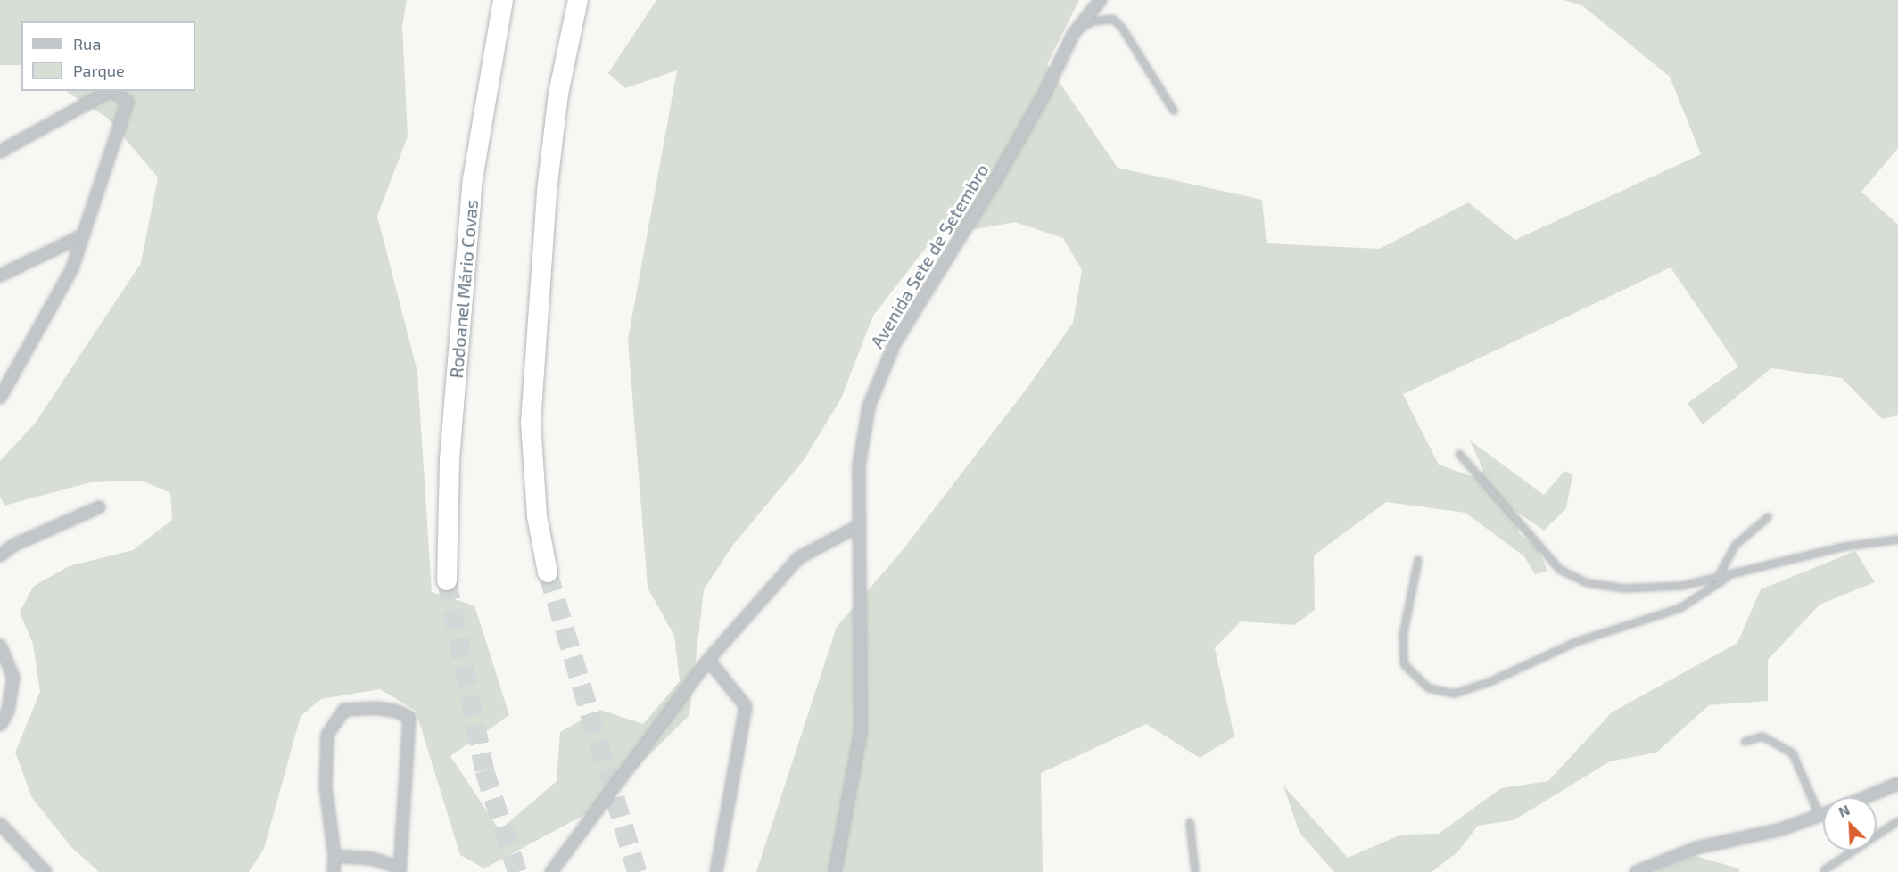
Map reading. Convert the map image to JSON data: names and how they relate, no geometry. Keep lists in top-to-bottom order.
{
  "streets": {
    "highway": ["Rodoanel Mário Covas"],
    "street": ["Avenida Sete de Setembro"]
  },
  "legend": ["Rua", "Parque"],
  "north": "top left"
}
